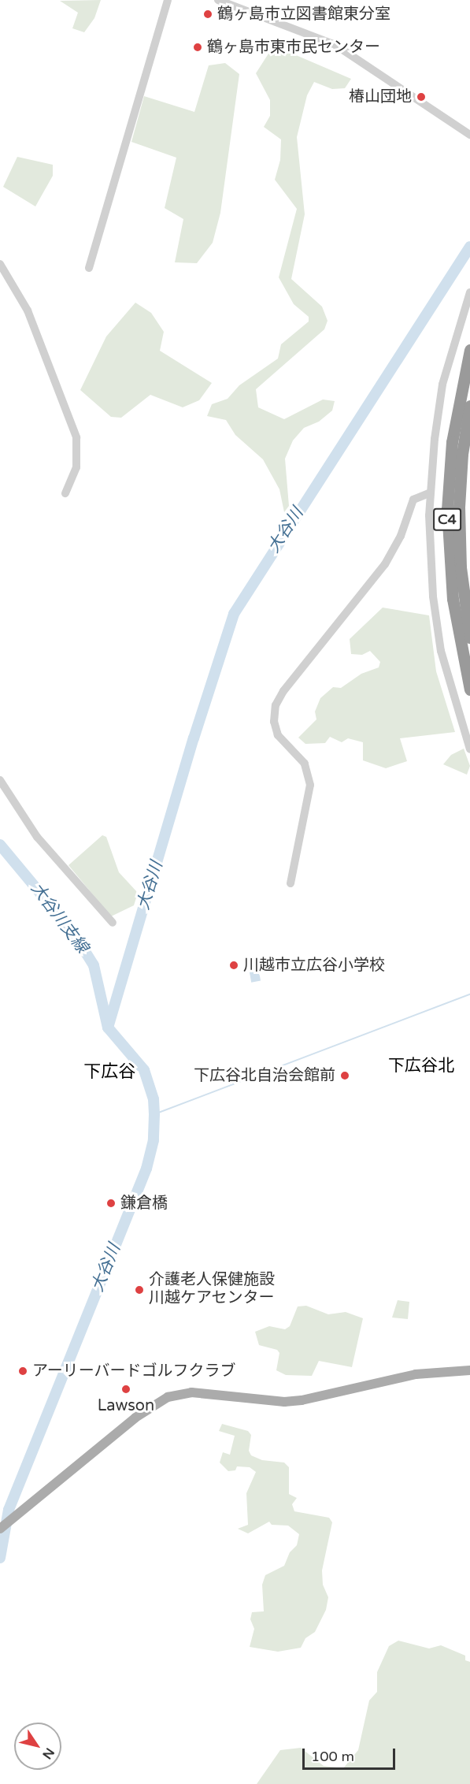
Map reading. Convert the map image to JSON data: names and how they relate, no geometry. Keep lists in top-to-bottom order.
{
  "streets": {
    "highway": ["C4"]
  },
  "districts": ["下広谷北", "下広谷"],
  "water": ["大谷川", "大谷川支線"],
  "places": [
    "鶴ヶ島市立図書館東分室",
    "鶴ヶ島市東市民センター",
    "椿山団地",
    "川越市立広谷小学校",
    "下広谷北自治会館前",
    "鎌倉橋",
    "介護老人保健施設 川越ケアセンター",
    "アーリーバードゴルフクラブ",
    "Lawson"
  ],
  "scale_bar": "100 m",
  "north": "bottom right"
}
